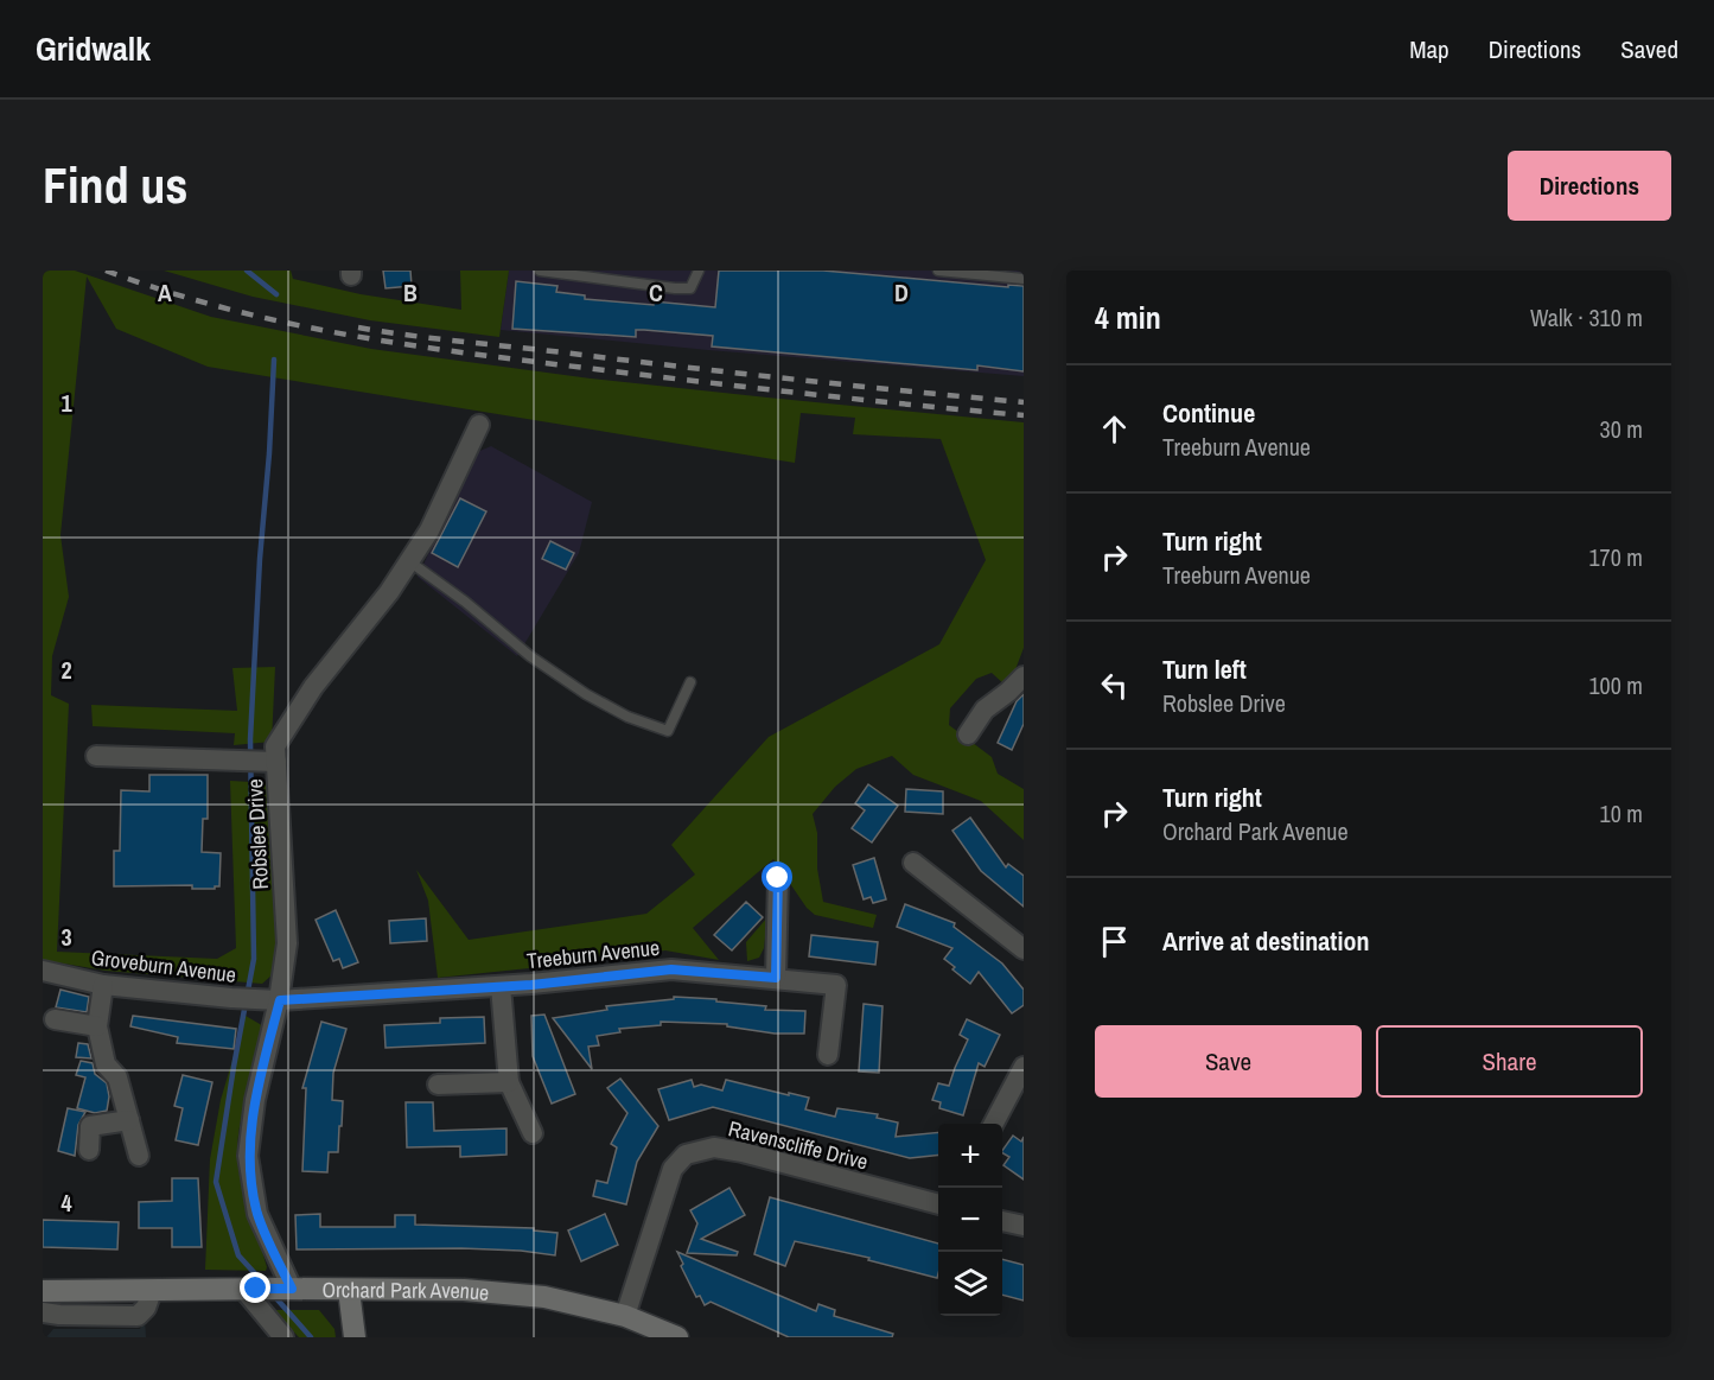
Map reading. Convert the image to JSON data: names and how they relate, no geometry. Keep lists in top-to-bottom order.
{
  "streets": {
    "street": [
      "Robslee Drive",
      "Treeburn Avenue",
      "Groveburn Avenue",
      "Ravenscliffe Drive",
      "Orchard Park Avenue"
    ]
  },
  "crossings": [
    ["Robslee Drive", "Treeburn Avenue"],
    ["Robslee Drive", "Groveburn Avenue"],
    ["Robslee Drive", "Orchard Park Avenue"],
    ["Treeburn Avenue", "Groveburn Avenue"],
    ["Ravenscliffe Drive", "Orchard Park Avenue"]
  ],
  "page": {
    "header": "Gridwalk",
    "nav": ["Map", "Directions", "Saved"],
    "buttons": [
      "Directions",
      ["Save", "Share"]
    ],
    "title": "Find us",
    "heading": ["4 min", "Walk · 310 m"],
    "list": [
      ["Continue", "Treeburn Avenue", "30 m"],
      ["Turn right", "Treeburn Avenue", "170 m"],
      ["Turn left", "Robslee Drive", "100 m"],
      ["Turn right", "Orchard Park Avenue", "10 m"],
      "Arrive at destination"
    ],
    "map_buttons": ["+", "−"]
  },
  "grid": {
    "columns": [
      "A",
      "B",
      "C",
      "D"
    ],
    "rows": [
      "1",
      "2",
      "3",
      "4"
    ]
  }
}
